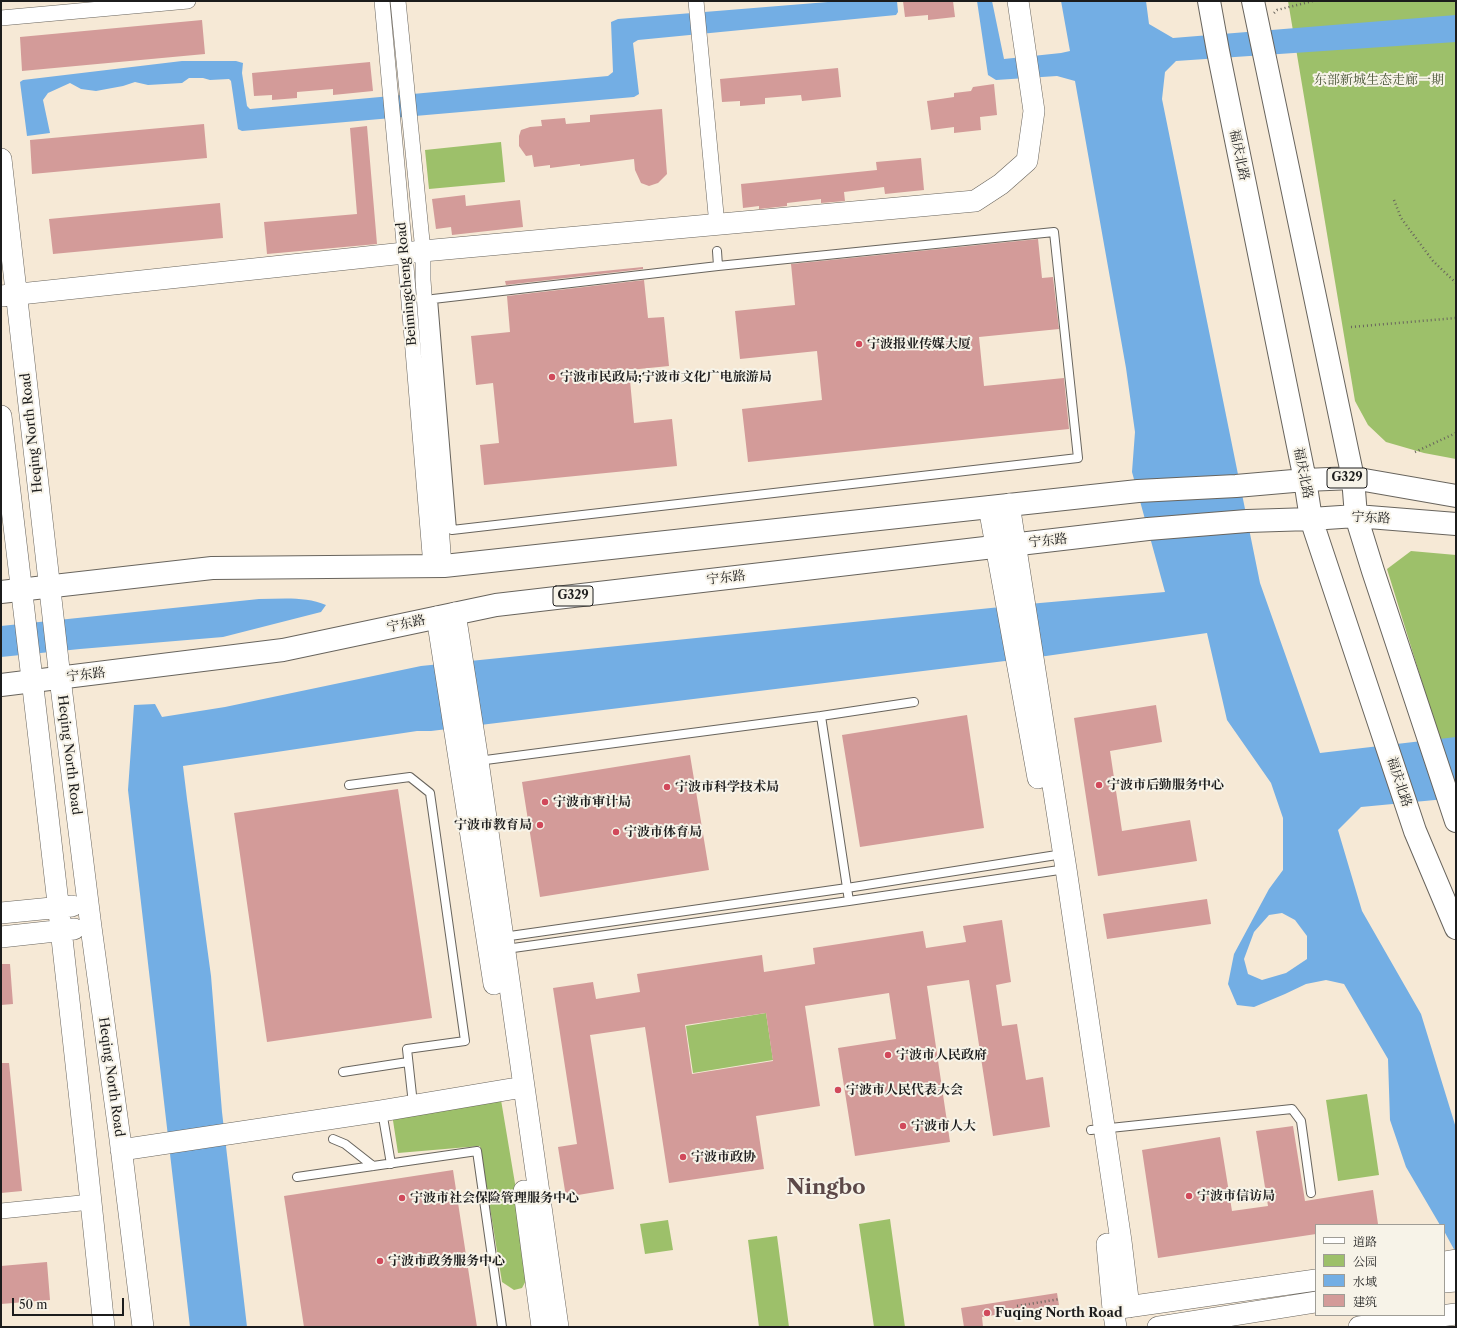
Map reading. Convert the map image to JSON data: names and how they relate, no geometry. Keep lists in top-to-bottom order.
{
  "streets": {
    "main road": ["福庆北路", "G329", "宁东路"],
    "street": ["Beimingcheng Road", "Heqing North Road"]
  },
  "crossings": [
    ["福庆北路", "G329"],
    ["福庆北路", "宁东路"],
    ["Beimingcheng Road", "G329"],
    ["Heqing North Road", "G329"],
    ["Heqing North Road", "宁东路"]
  ],
  "districts": ["Ningbo"],
  "parks": ["东部新城生态走廊一期"],
  "places": [
    "宁波报业传媒大厦",
    "宁波市民政局;宁波市文化广电旅游局",
    "宁波市后勤服务中心",
    "宁波市科学技术局",
    "宁波市审计局",
    "宁波市教育局",
    "宁波市体育局",
    "宁波市人民政府",
    "宁波市人民代表大会",
    "宁波市人大",
    "宁波市政协",
    "宁波市信访局",
    "宁波市社会保险管理服务中心",
    "宁波市政务服务中心",
    "Fuqing North Road"
  ],
  "legend": [
    "道路",
    "公园",
    "水域",
    "建筑"
  ],
  "scale_bar": "50 m"
}
